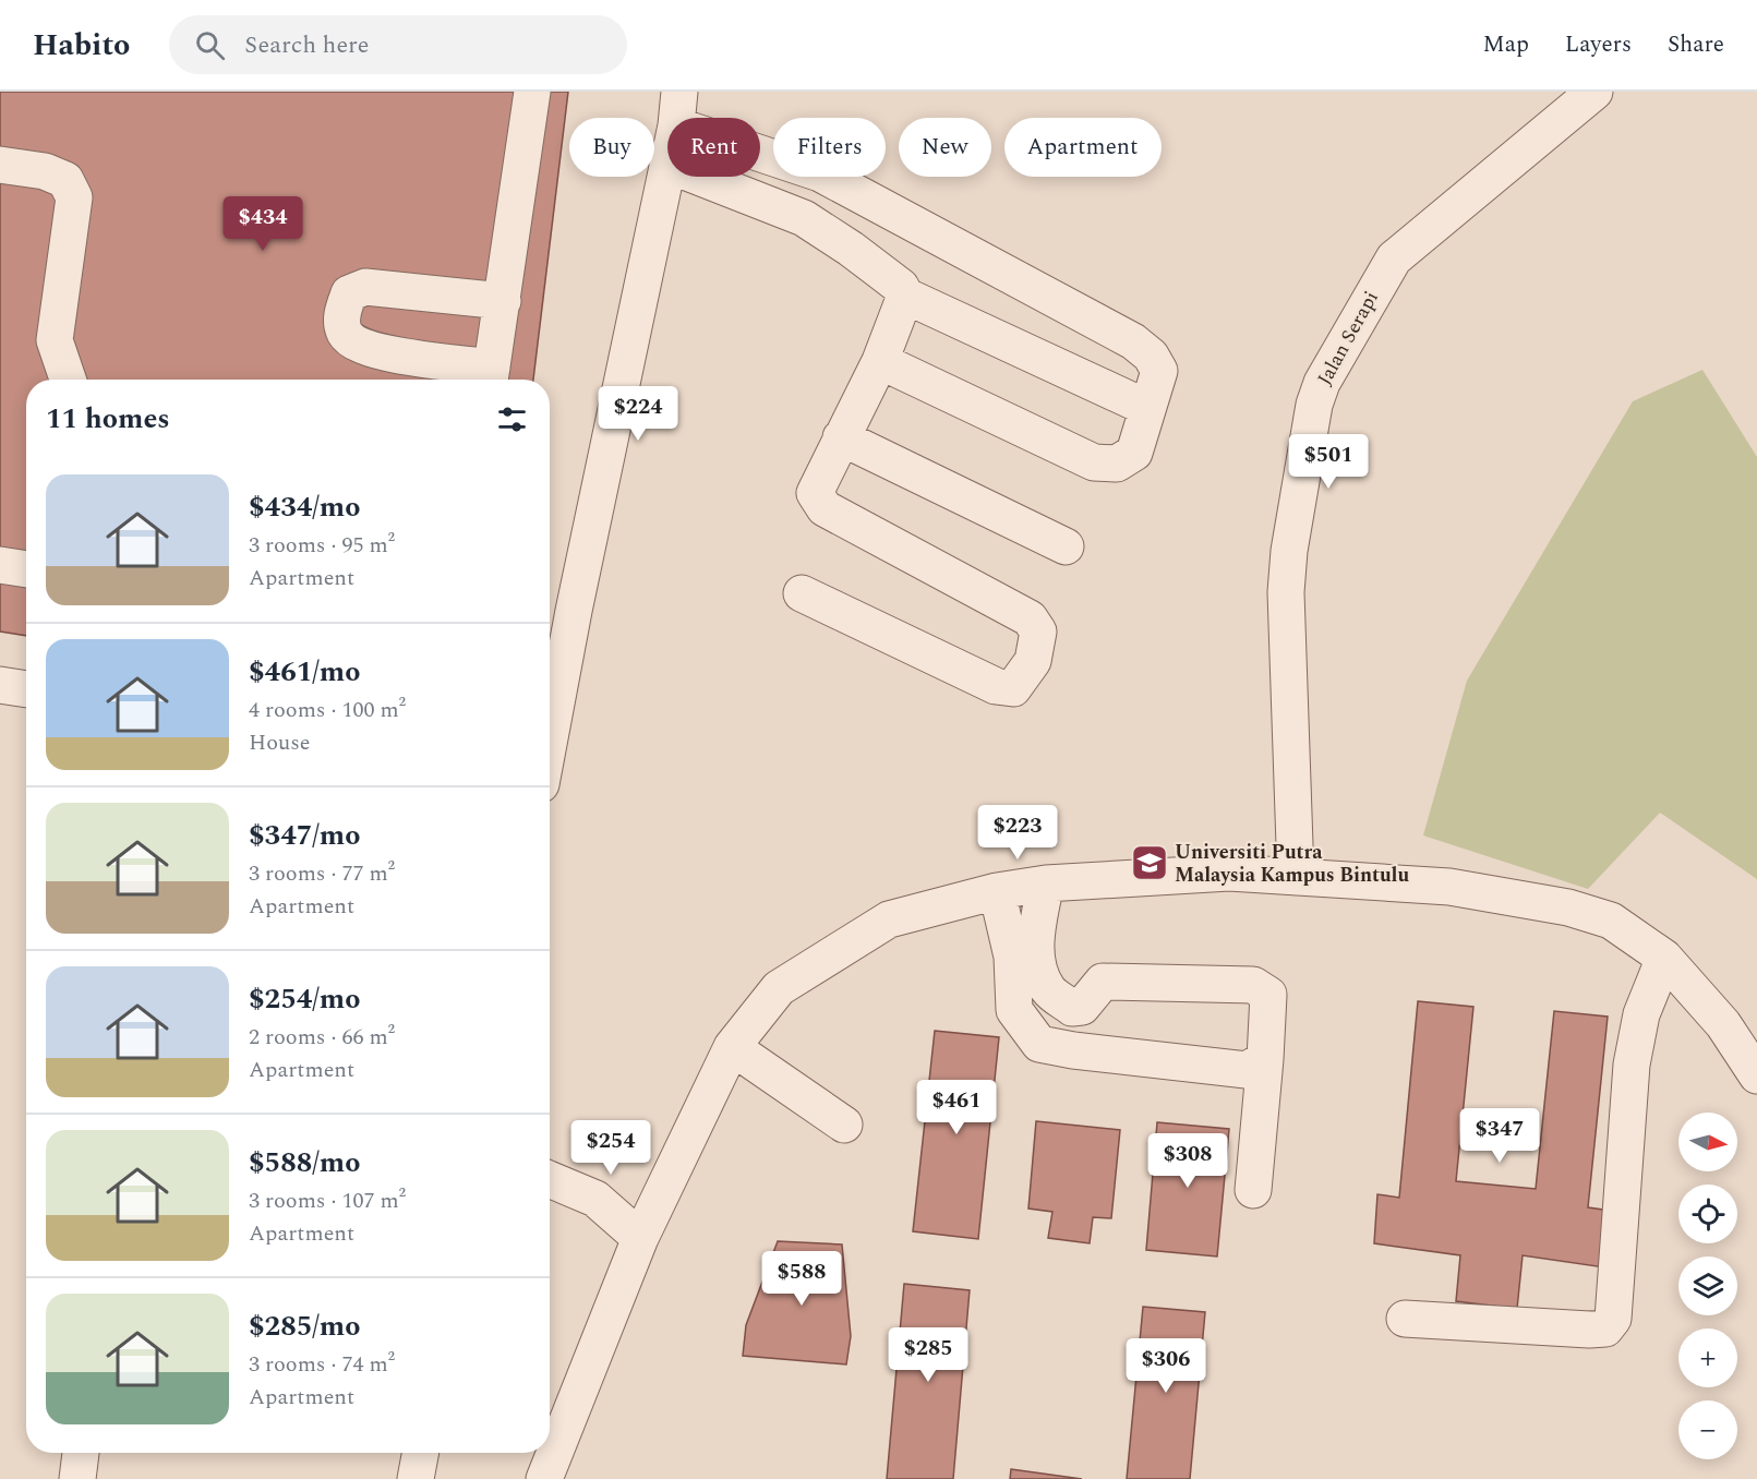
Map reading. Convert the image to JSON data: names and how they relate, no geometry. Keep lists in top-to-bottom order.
{
  "streets": {
    "street": ["Jalan Serapi"]
  },
  "places": {
    "school or university": ["Universiti Putra Malaysia Kampus Bintulu"]
  },
  "north": "right",
  "page": {
    "header": "Habito",
    "search": "Search here",
    "nav": ["Map", "Layers", "Share"],
    "chip": [
      "Buy",
      "Rent",
      "Filters",
      "New",
      "Apartment"
    ],
    "price": [
      "$434",
      "$224",
      "$501",
      "$223",
      "$461",
      "$347",
      "$254",
      "$308",
      "$588",
      "$285",
      "$306"
    ],
    "heading": "11 homes",
    "list": [
      {
        "name": "$434/mo",
        "note": "3 rooms · 95 m² · Apartment"
      },
      {
        "name": "$461/mo",
        "note": "4 rooms · 100 m² · House"
      },
      {
        "name": "$347/mo",
        "note": "3 rooms · 77 m² · Apartment"
      },
      {
        "name": "$254/mo",
        "note": "2 rooms · 66 m² · Apartment"
      },
      {
        "name": "$588/mo",
        "note": "3 rooms · 107 m² · Apartment"
      },
      {
        "name": "$285/mo",
        "note": "3 rooms · 74 m² · Apartment"
      }
    ],
    "map_buttons": ["+", "−"]
  }
}
